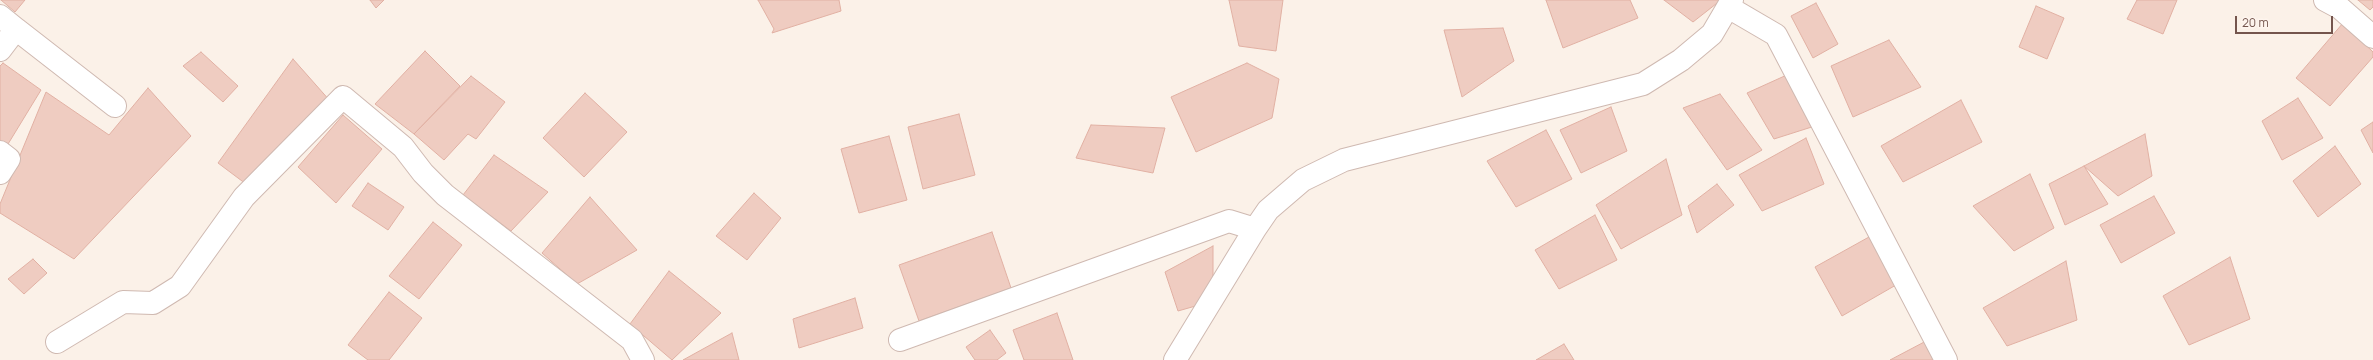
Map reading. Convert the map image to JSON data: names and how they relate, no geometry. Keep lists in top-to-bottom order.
{
  "scale_bar": "20 m"
}
